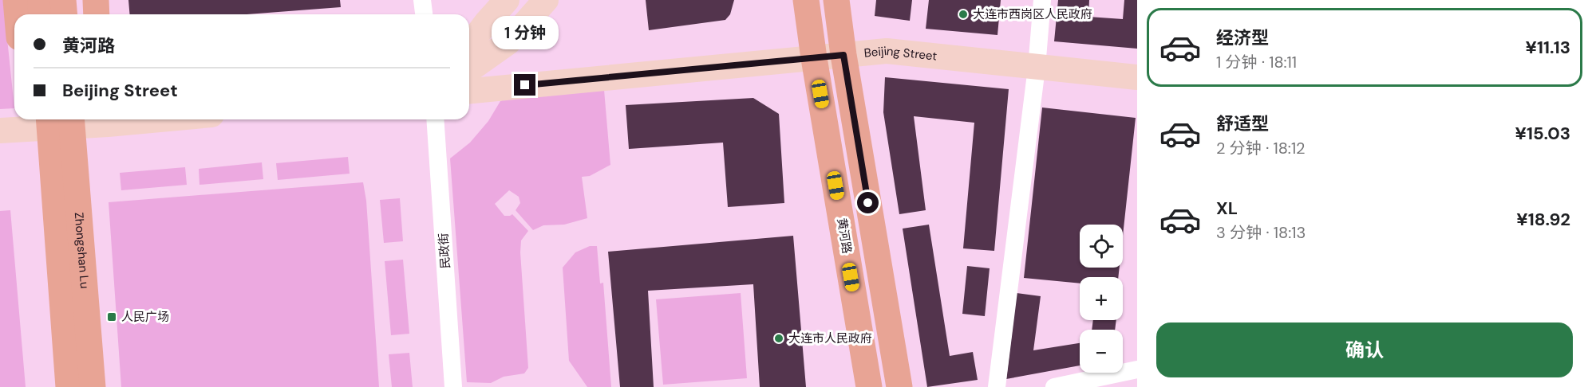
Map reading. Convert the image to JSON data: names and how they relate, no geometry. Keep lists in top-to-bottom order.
{
  "streets": {
    "main road": ["黄河路", "Zhongshan Lu"],
    "street": ["Beijing Street", "民政街"]
  },
  "crossings": [
    ["Beijing Street", "黄河路"]
  ],
  "places": {
    "other": ["大连市西岗区人民政府", "大连市人民政府"],
    "transit": ["人民广场"]
  },
  "page": {
    "list": [
      {
        "name": "经济型",
        "note": "1 分钟 · 18:11",
        "value": "¥11.13"
      },
      {
        "name": "舒适型",
        "note": "2 分钟 · 18:12",
        "value": "¥15.03"
      },
      {
        "name": "XL",
        "note": "3 分钟 · 18:13",
        "value": "¥18.92"
      }
    ],
    "banner": ["黄河路", "Beijing Street"],
    "bubble": "1 分钟",
    "map_buttons": ["+", "−"],
    "buttons": "确认"
  }
}
